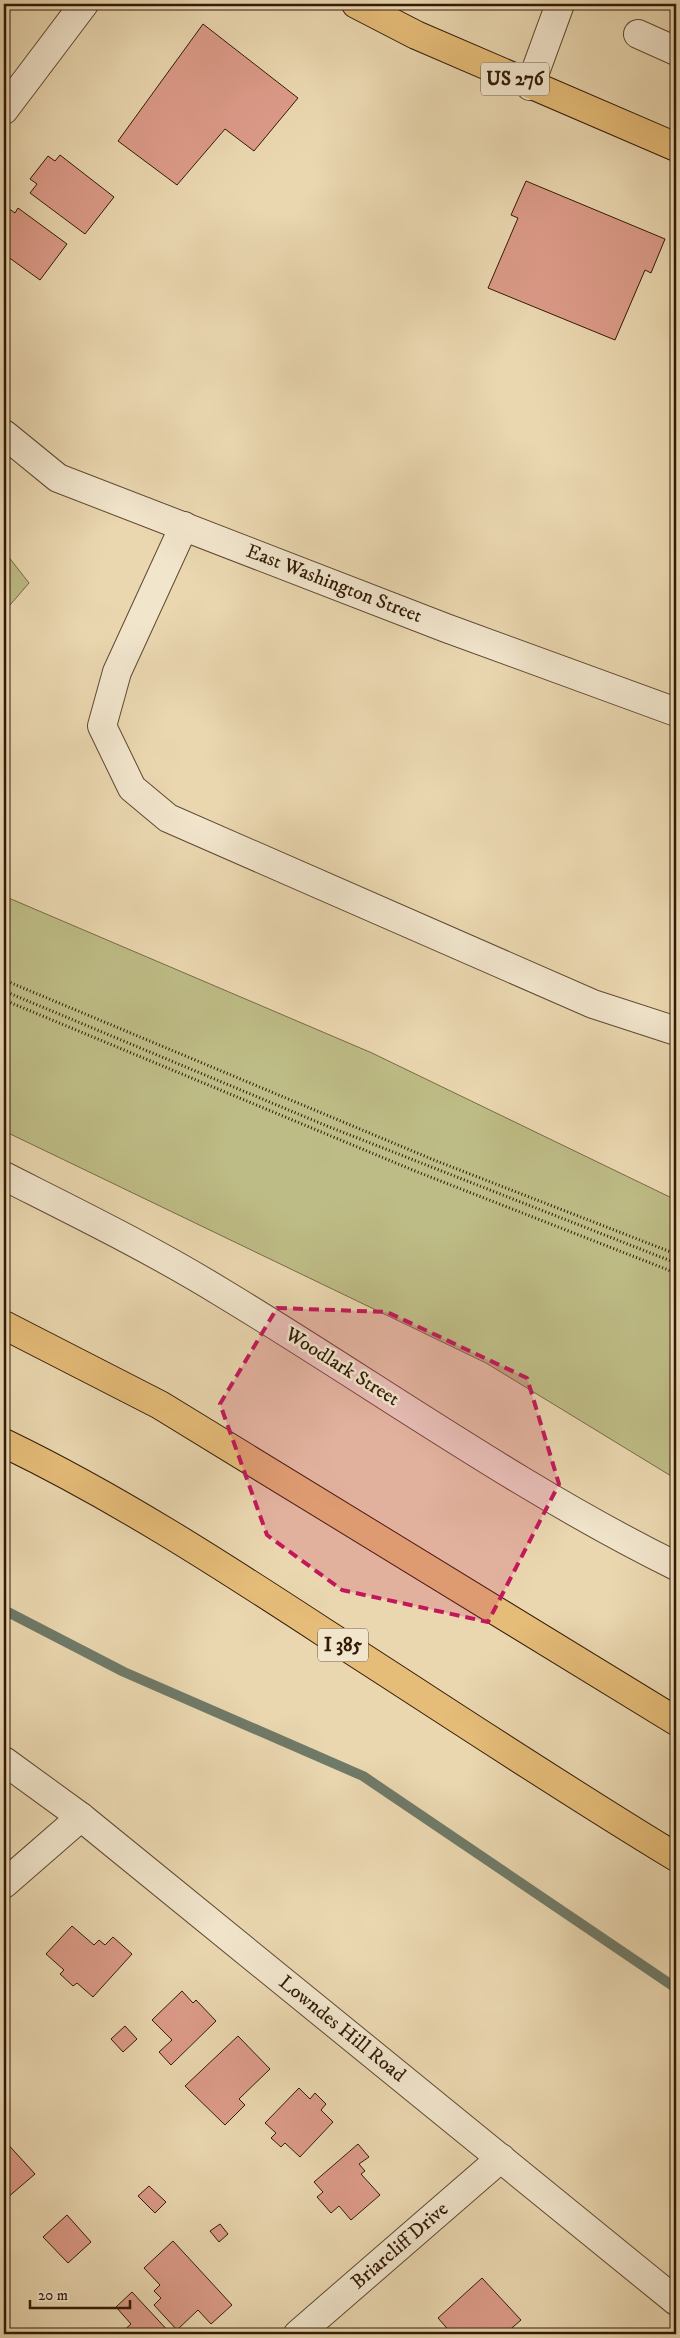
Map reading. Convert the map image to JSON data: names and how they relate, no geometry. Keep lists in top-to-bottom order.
{
  "streets": {
    "main road": ["US 276", "I 385"],
    "street": [
      "East Washington Street",
      "Woodlark Street",
      "Lowndes Hill Road",
      "Briarcliff Drive"
    ]
  },
  "crossings": [
    ["Lowndes Hill Road", "Briarcliff Drive"]
  ],
  "scale_bar": "20 m"
}
